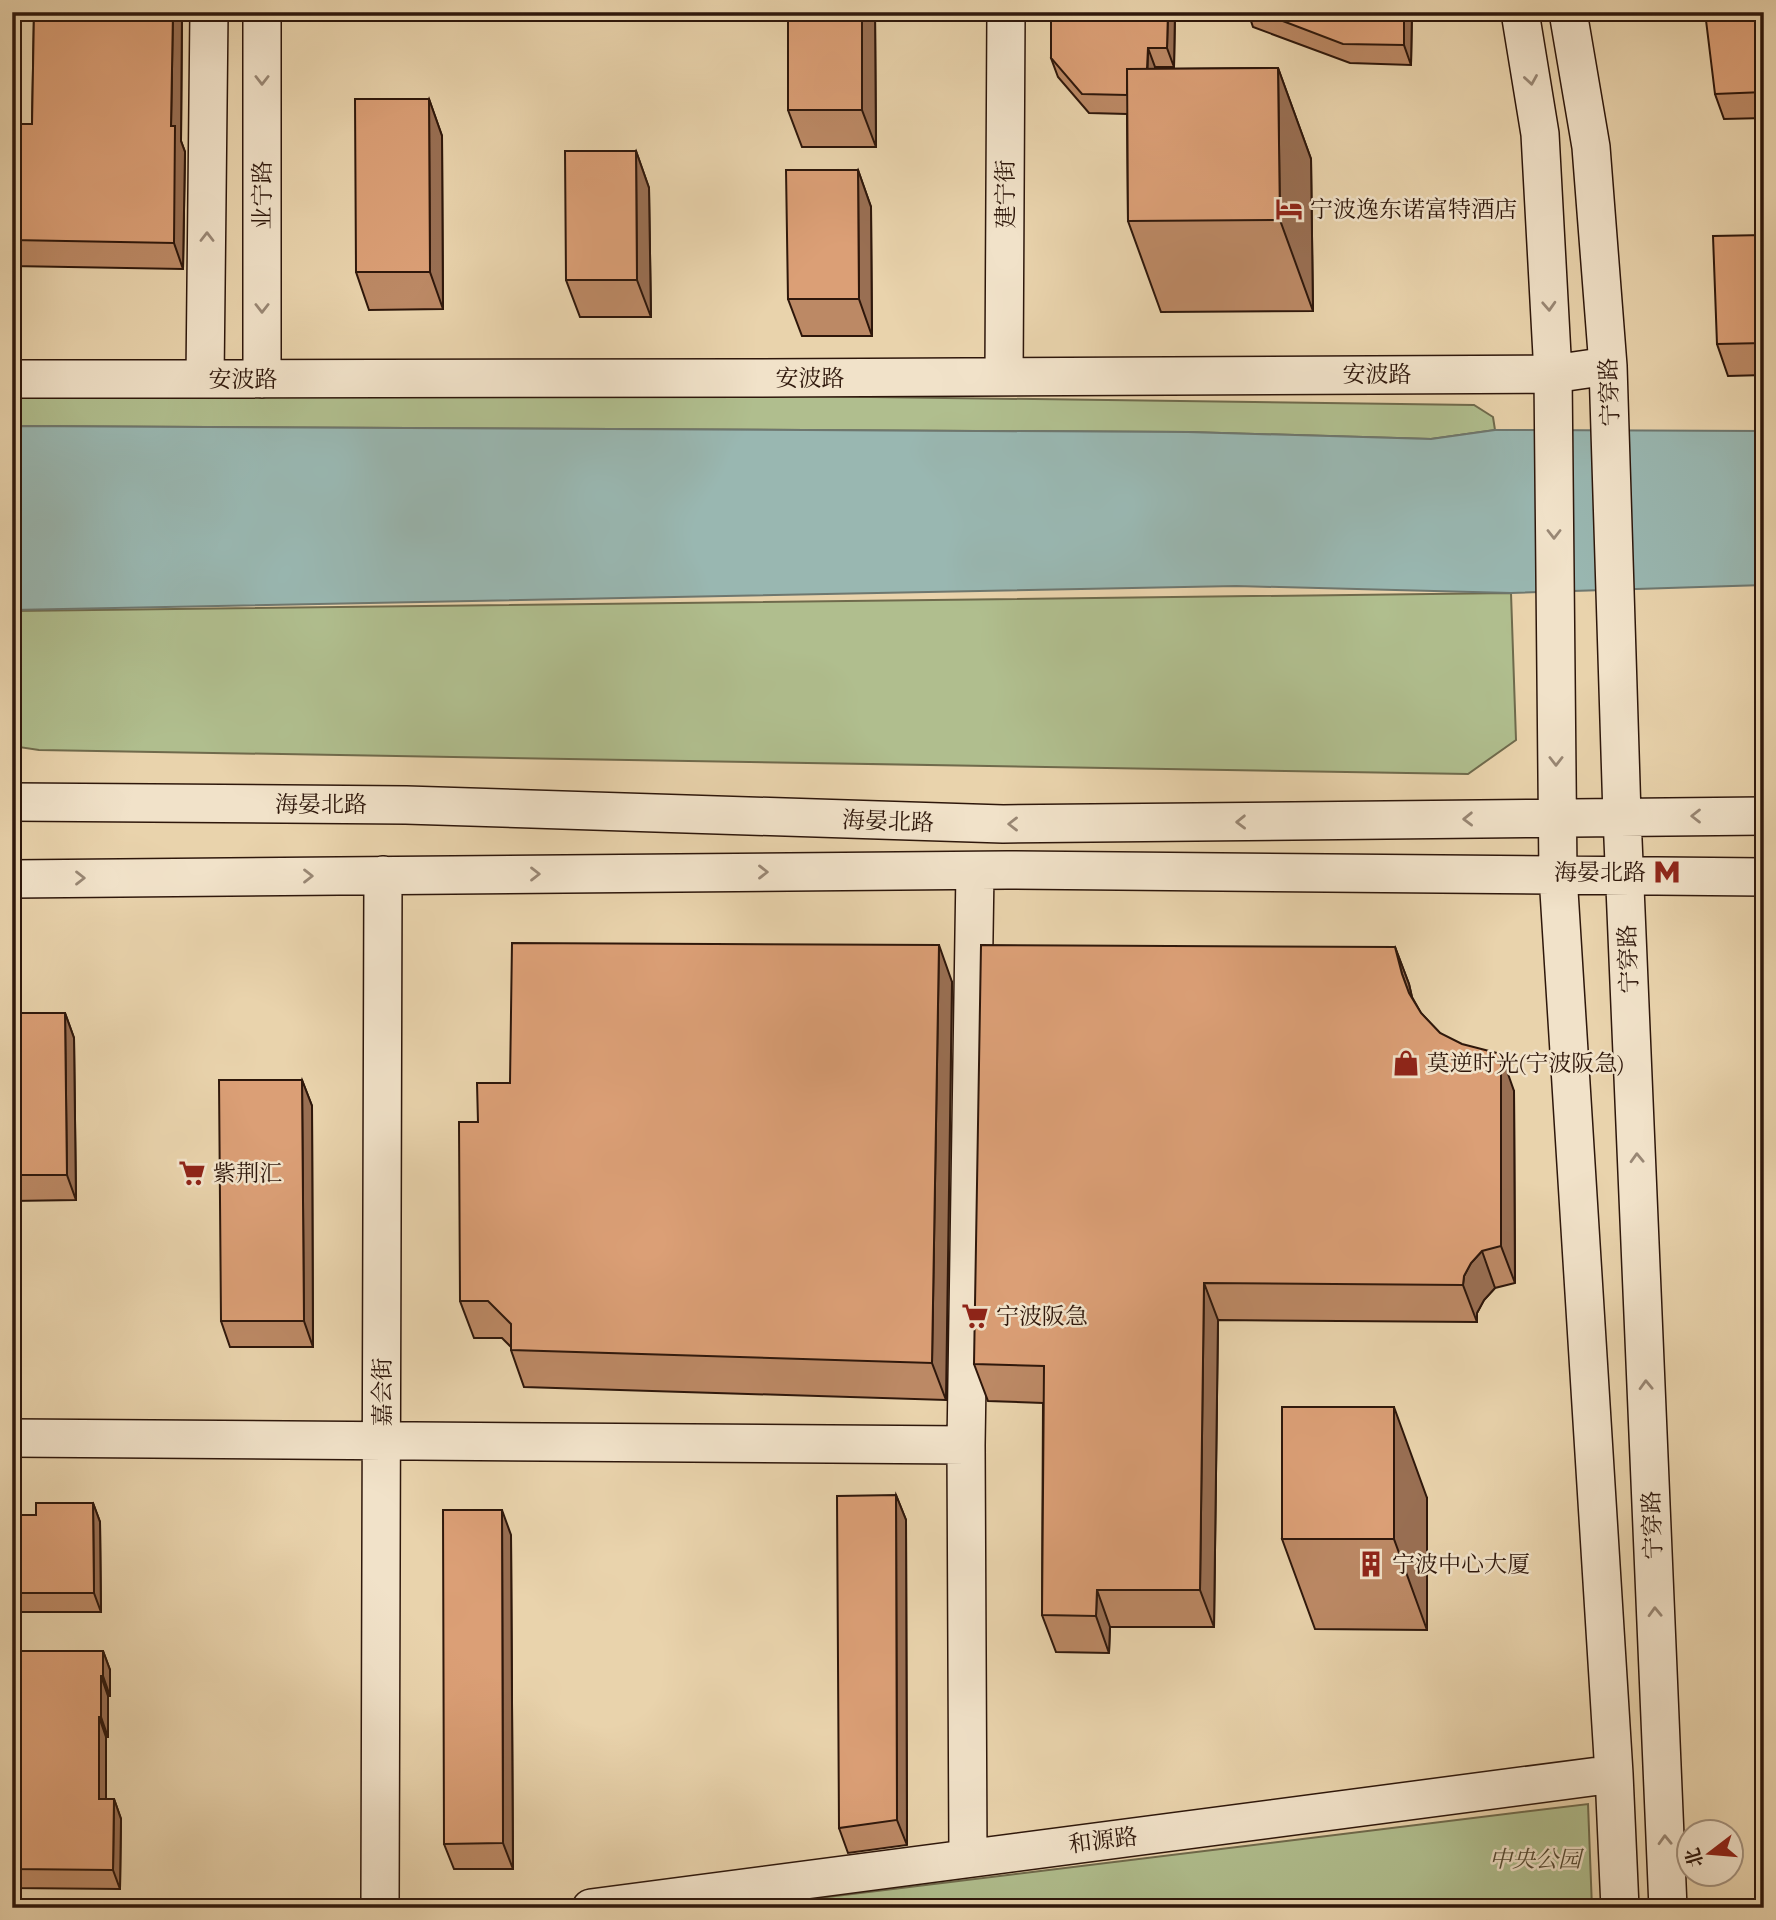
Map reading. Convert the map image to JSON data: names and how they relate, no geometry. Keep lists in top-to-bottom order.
{
  "streets": {
    "main road": [
      "建宁街",
      "业宁路",
      "安波路",
      "宁穿路",
      "海晏北路",
      "嘉会街",
      "和源路"
    ]
  },
  "crossings": [
    ["建宁街", "安波路"],
    ["业宁路", "安波路"],
    ["安波路", "宁穿路"],
    ["宁穿路", "海晏北路"]
  ],
  "parks": ["中央公园"],
  "places": {
    "hotel": ["宁波逸东诺富特酒店"],
    "metro station": ["海晏北路"],
    "shop": ["莫逆时光(宁波阪急)"],
    "supermarket": ["紫荆汇", "宁波阪急"],
    "building": ["宁波中心大厦"]
  },
  "north": "left"
}
